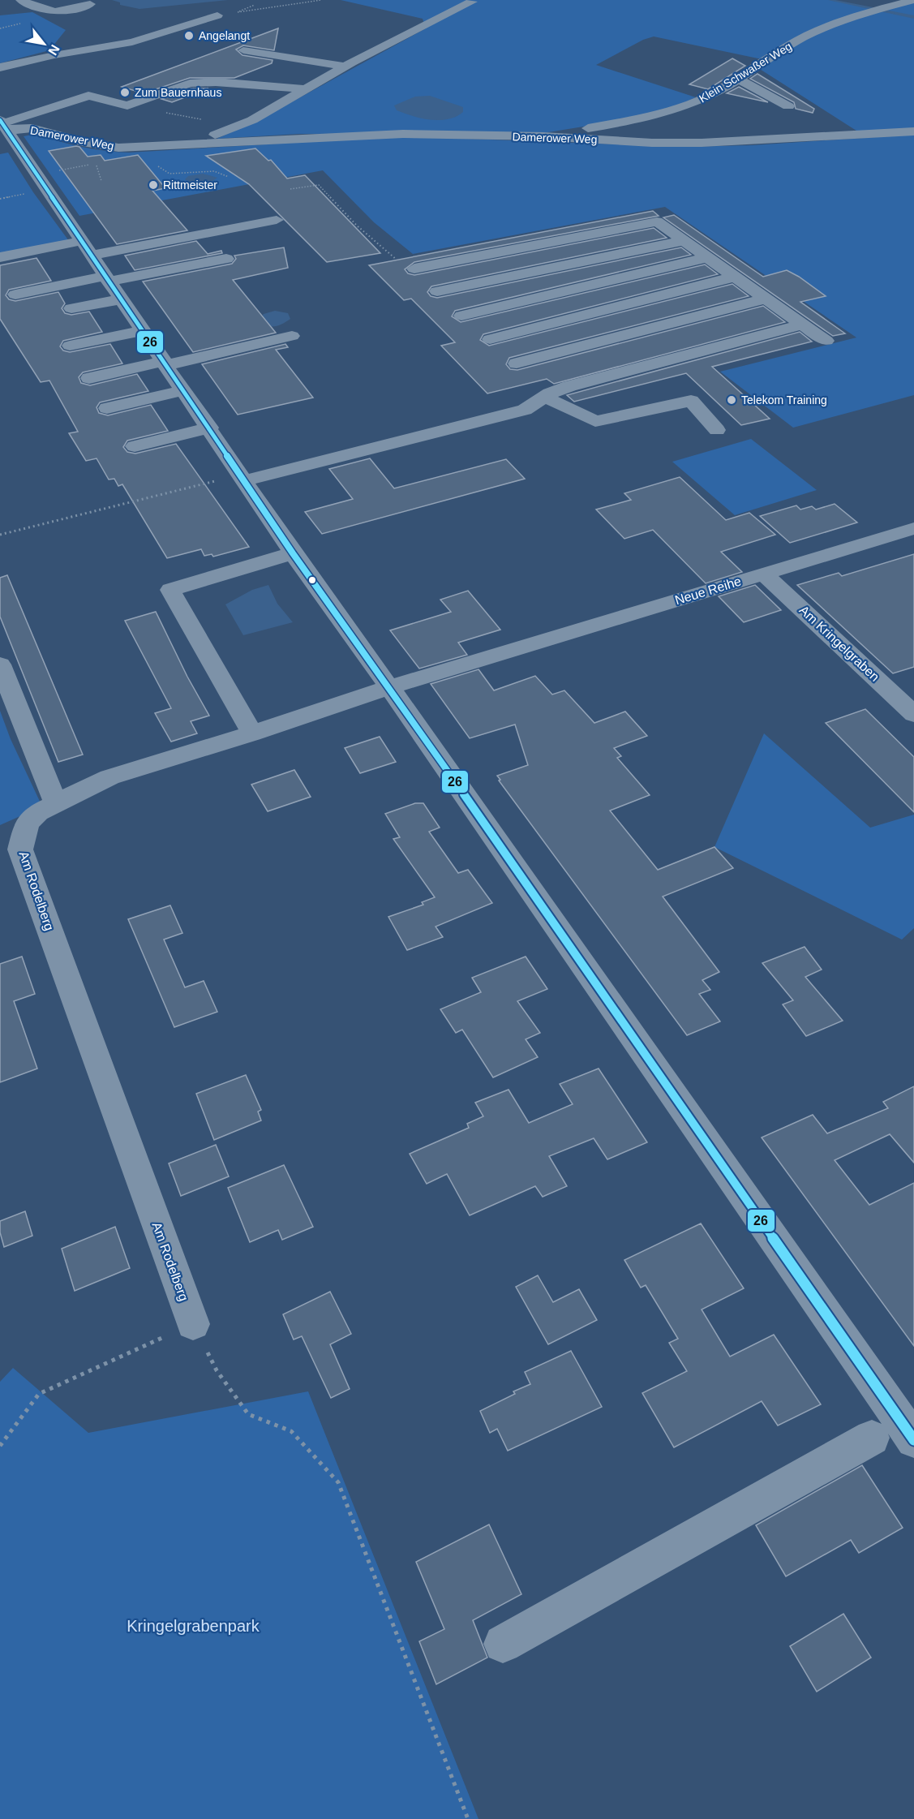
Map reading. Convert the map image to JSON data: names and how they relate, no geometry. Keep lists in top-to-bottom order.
{
  "streets": {
    "street": [
      "Klein Schwaßer Weg",
      "Damerower Weg",
      "Neue Reihe",
      "Am Kringelgraben",
      "Am Rodelberg"
    ]
  },
  "crossings": [
    ["Klein Schwaßer Weg", "Damerower Weg"],
    ["Neue Reihe", "Am Kringelgraben"],
    ["Neue Reihe", "Am Rodelberg"]
  ],
  "parks": ["Kringelgrabenpark"],
  "places": [
    "Angelangt",
    "Zum Bauernhaus",
    "Rittmeister",
    "Telekom Training"
  ],
  "lines": ["transit line 26"],
  "north": "bottom right"
}
